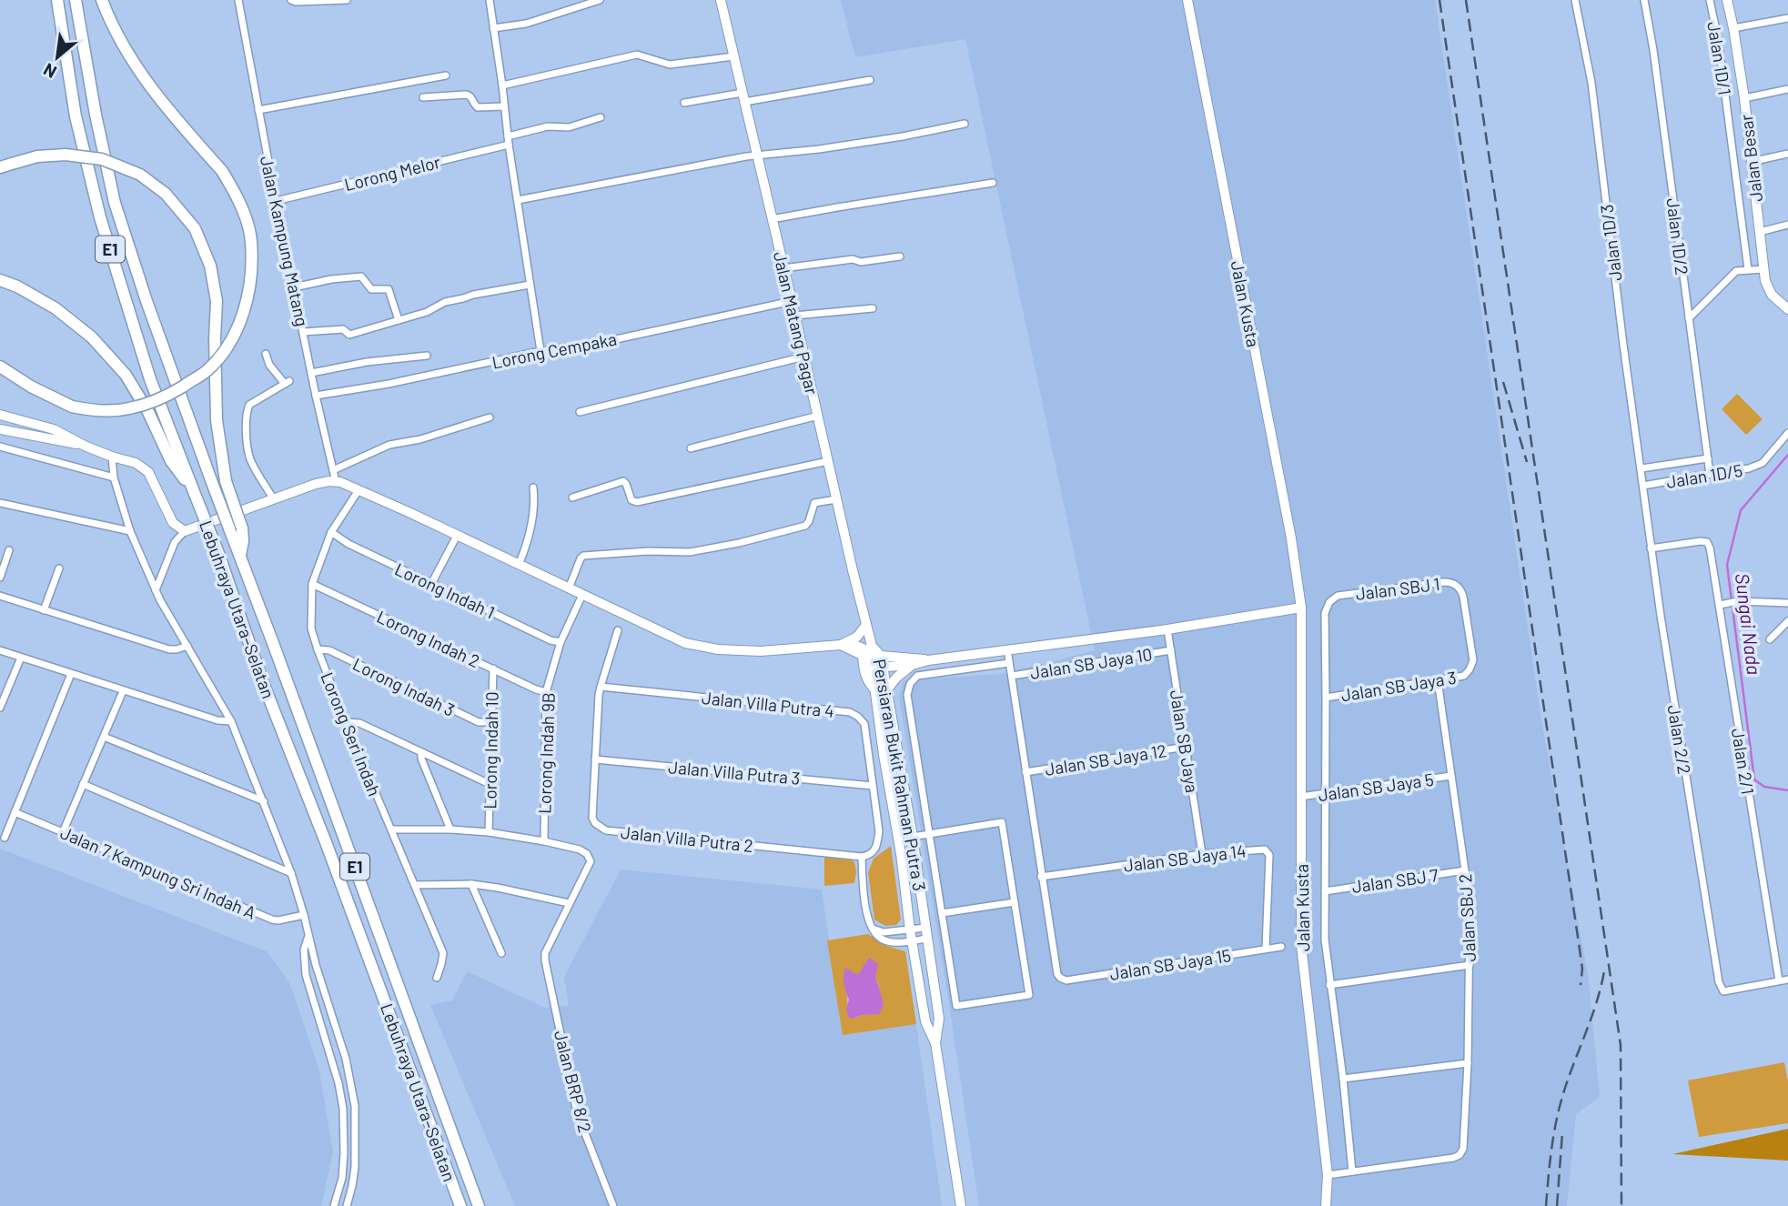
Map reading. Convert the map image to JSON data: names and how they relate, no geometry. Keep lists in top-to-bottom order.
{
  "streets": {
    "highway": ["E1", "Lebuhraya Utara–Selatan"],
    "street": [
      "Jalan 1D/1",
      "Jalan Besar",
      "Lorong Melor",
      "Jalan 1D/2",
      "Jalan Kampung Matang",
      "Jalan 1D/3",
      "Jalan Kusta",
      "Jalan Matang Pagar",
      "Lorong Cempaka",
      "Jalan 1D/5",
      "Jalan SBJ 1",
      "Lorong Indah 1",
      "Lorong Indah 2",
      "Jalan SB Jaya 10",
      "Jalan SB Jaya 3",
      "Lorong Indah 3",
      "Jalan Villa Putra 4",
      "Lorong Seri Indah",
      "Jalan 2/2",
      "Jalan SB Jaya",
      "Lorong Indah 10",
      "Lorong Indah 9B",
      "Jalan SB Jaya 12",
      "Jalan 2/1",
      "Jalan Villa Putra 3",
      "Persiaran Bukit Rahman Putra 3",
      "Jalan SB Jaya 5",
      "Jalan Villa Putra 2",
      "Jalan SB Jaya 14",
      "Jalan 7 Kampung Sri Indah A",
      "Jalan SBJ 7",
      "Jalan SBJ 2",
      "Jalan SB Jaya 15",
      "Jalan BRP 8/2"
    ]
  },
  "crossings": [
    ["Lorong Melor", "Jalan Kampung Matang"],
    ["Jalan 1D/2", "Jalan 1D/5"],
    ["Jalan Kampung Matang", "Lorong Cempaka"],
    ["Jalan 1D/3", "Jalan 1D/5"],
    ["Jalan 1D/3", "Jalan 2/2"],
    ["Jalan Kusta", "Jalan SB Jaya 5"],
    ["Jalan Matang Pagar", "Lorong Cempaka"],
    ["Jalan Matang Pagar", "Persiaran Bukit Rahman Putra 3"],
    ["Jalan 1D/5", "Jalan 2/2"],
    ["Jalan SBJ 1", "Jalan SB Jaya 3"],
    ["Lorong Indah 1", "Lorong Seri Indah"],
    ["Lorong Indah 1", "Lorong Indah 9B"],
    ["Lorong Indah 2", "Lorong Seri Indah"],
    ["Lorong Indah 2", "Lorong Indah 10"],
    ["Lorong Indah 2", "Lorong Indah 9B"],
    ["Jalan SB Jaya 10", "Jalan SB Jaya"],
    ["Jalan SB Jaya 3", "Jalan SBJ 2"],
    ["Lorong Indah 3", "Lorong Seri Indah"],
    ["Lorong Indah 3", "Lorong Indah 10"],
    ["Jalan Villa Putra 4", "Jalan Villa Putra 3"],
    ["Jalan Villa Putra 4", "Jalan Villa Putra 2"],
    ["Jalan 2/2", "Jalan 2/1"],
    ["Jalan SB Jaya", "Jalan SB Jaya 12"],
    ["Jalan SB Jaya", "Jalan SB Jaya 14"],
    ["Jalan Villa Putra 3", "Jalan Villa Putra 2"],
    ["Jalan SB Jaya 5", "Jalan SBJ 2"],
    ["Jalan SB Jaya 14", "Jalan SB Jaya 15"],
    ["Jalan SBJ 7", "Jalan SBJ 2"]
  ],
  "water": ["Sungai Nada"],
  "north": "bottom left"
}
